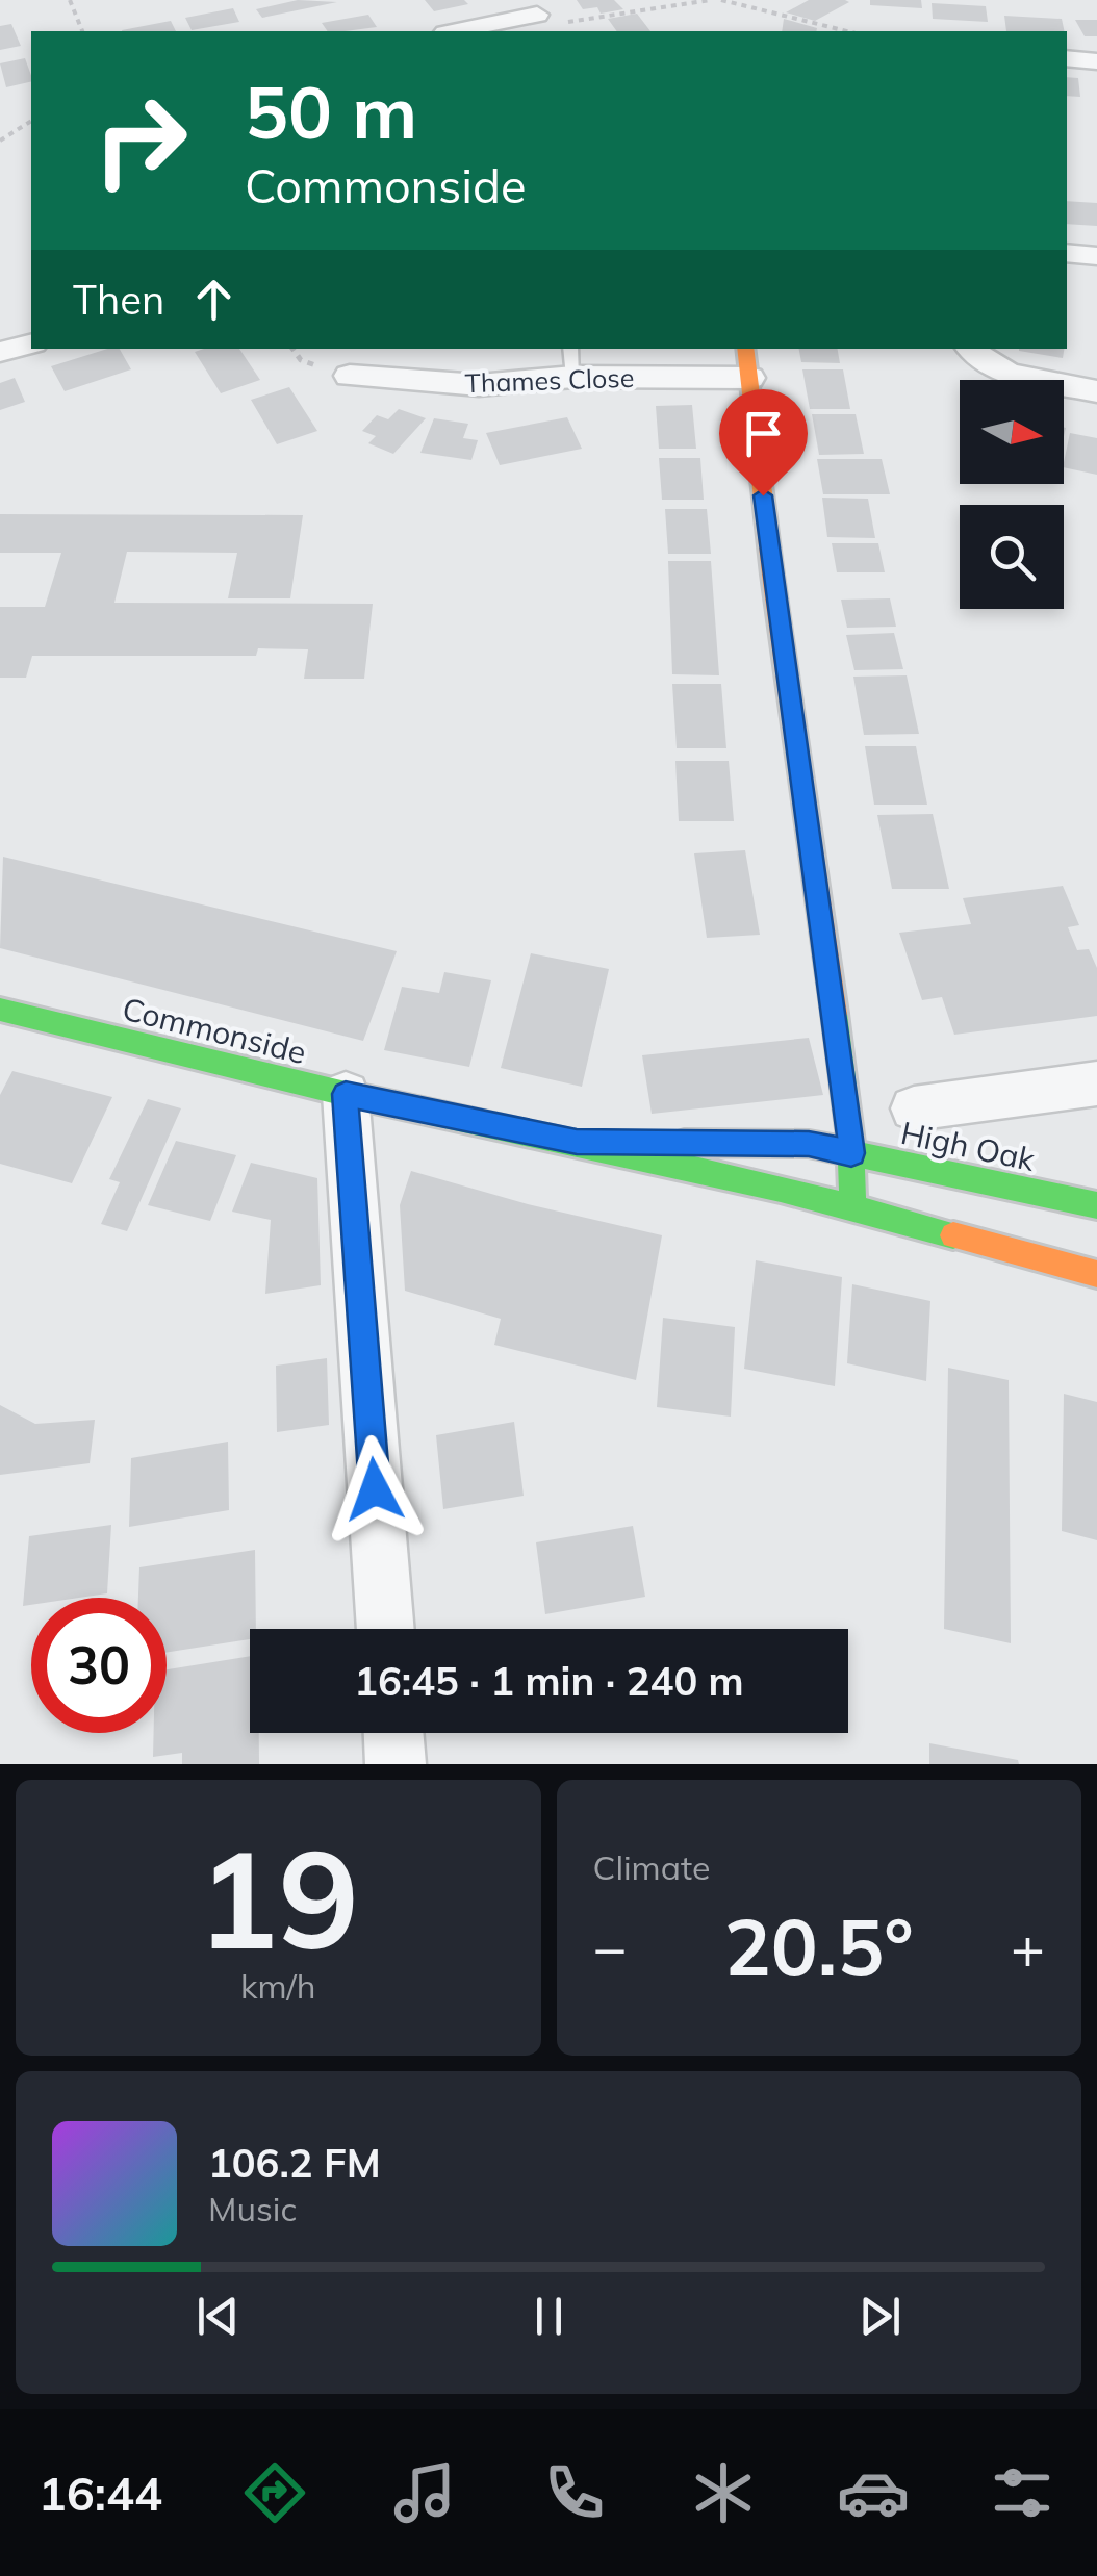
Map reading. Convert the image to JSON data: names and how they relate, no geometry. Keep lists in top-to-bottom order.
{
  "streets": {
    "main road": ["Commonside", "High Oak"],
    "street": ["Thames Close"]
  },
  "crossings": [
    ["Commonside", "High Oak"]
  ],
  "north": "right",
  "page": {
    "turn": ["50 m", "Commonside"],
    "then": "Then",
    "limit": "30",
    "trip": "16:45 · 1 min · 240 m",
    "tile": [
      ["19", "km/h"],
      "Climate"
    ],
    "heat": ["−", "20.5°", "+"],
    "song": ["106.2 FM", "Music"],
    "tabs": "16:44"
  }
}
